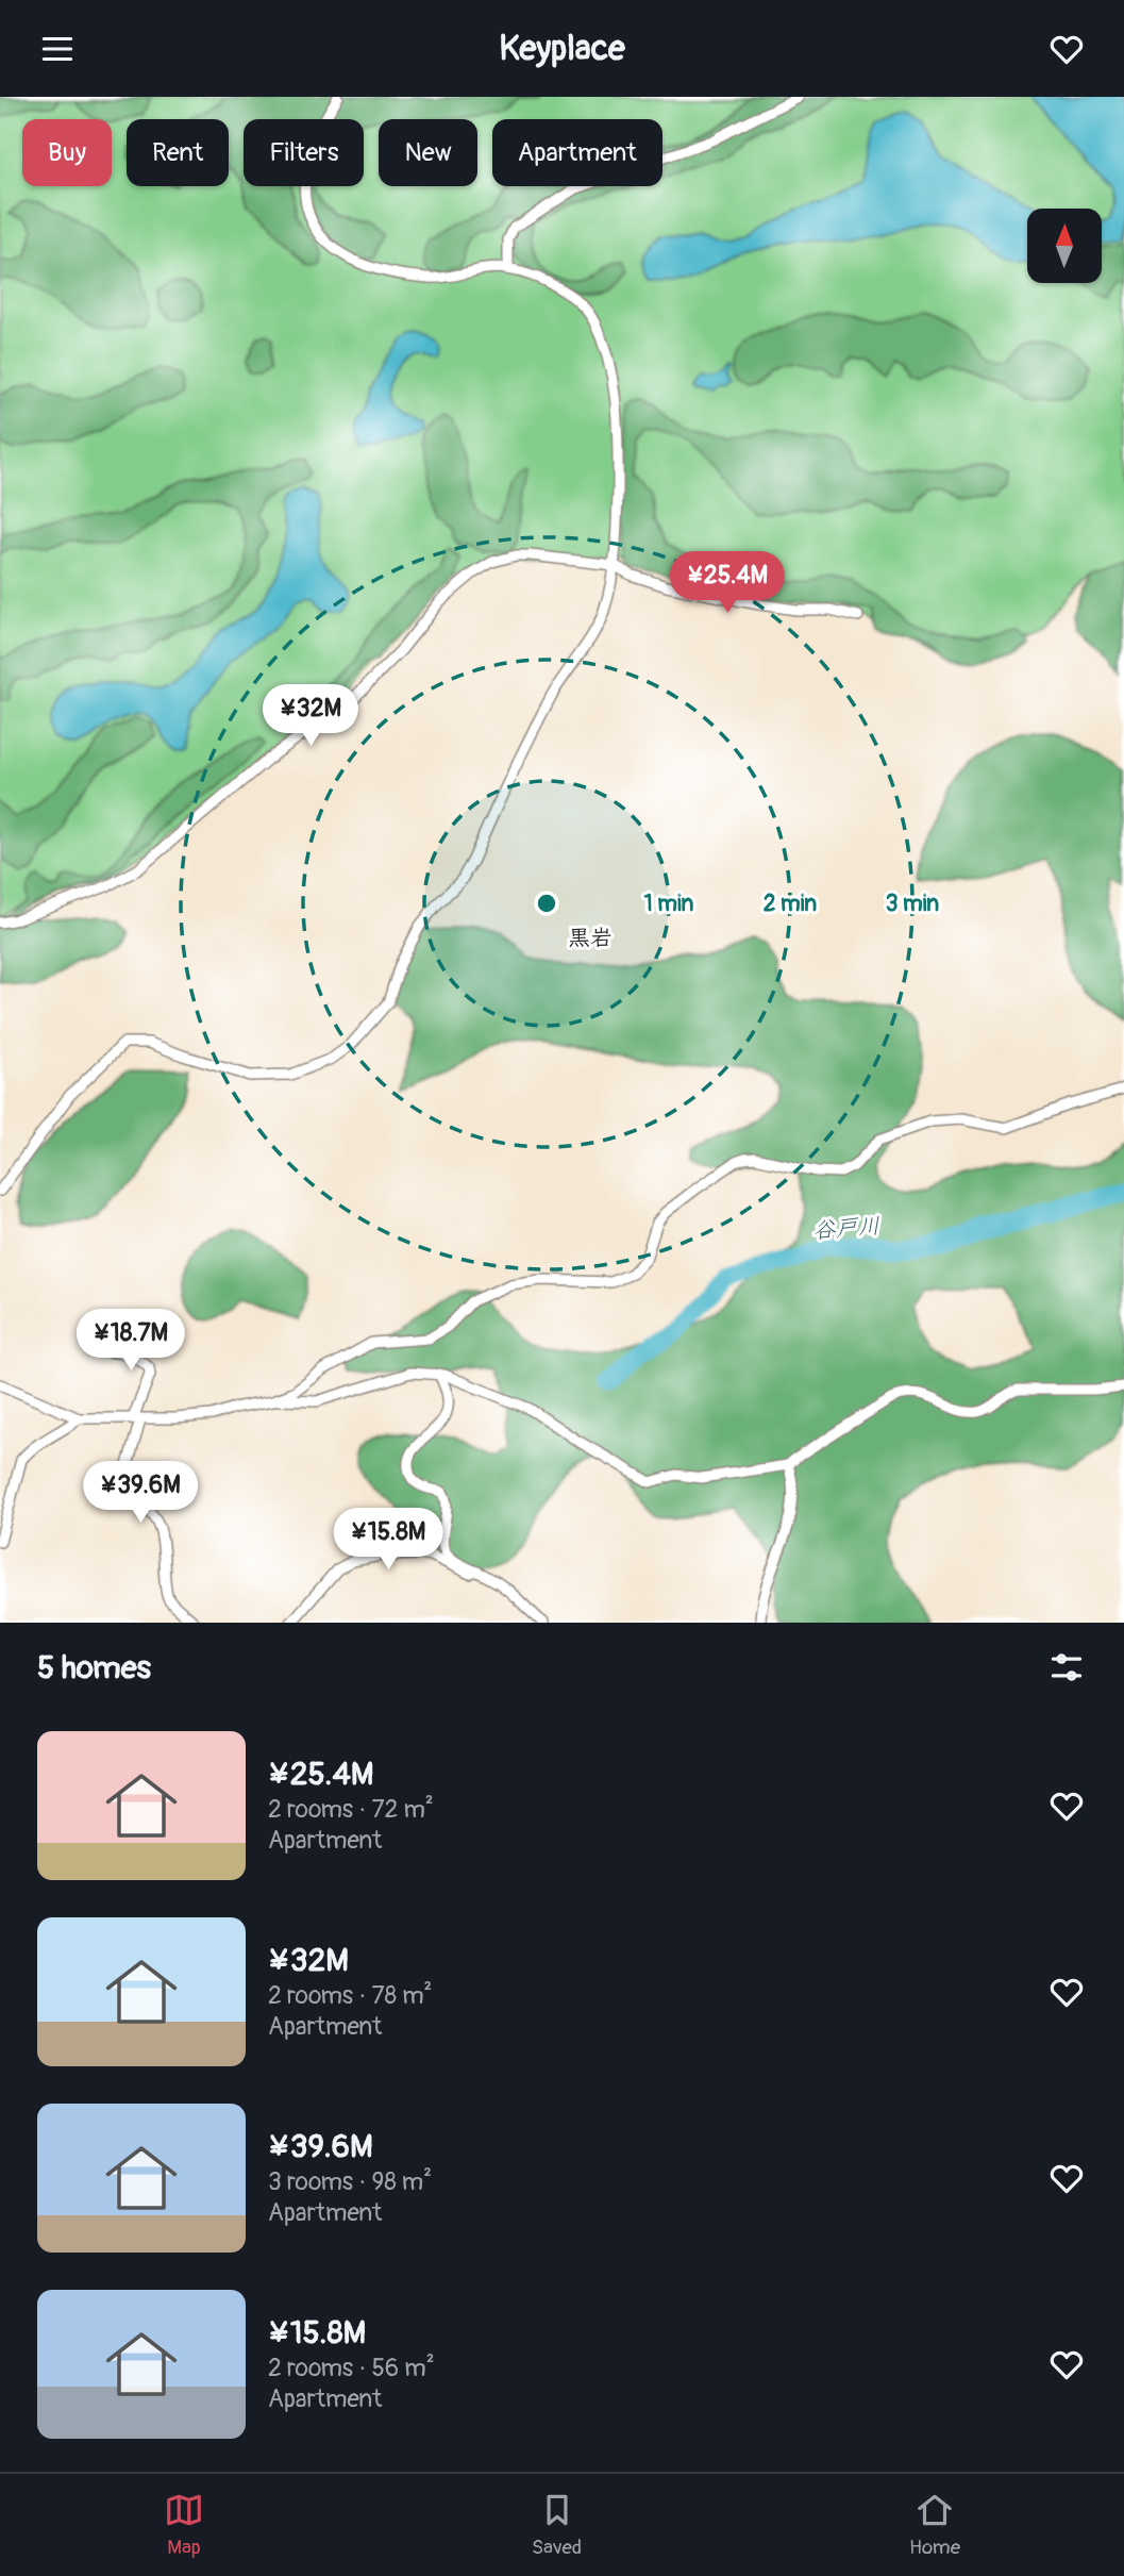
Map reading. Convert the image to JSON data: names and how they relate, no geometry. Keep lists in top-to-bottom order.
{
  "districts": ["黒岩"],
  "water": ["谷戸川"],
  "north": "top",
  "page": {
    "header": "Keyplace",
    "chip": [
      "Buy",
      "Rent",
      "Filters",
      "New",
      "Apartment"
    ],
    "price": [
      "¥25.4M",
      "¥32M",
      "¥18.7M",
      "¥39.6M",
      "¥15.8M"
    ],
    "heading": "5 homes",
    "list": [
      {
        "name": "¥25.4M",
        "note": "2 rooms · 72 m² · Apartment"
      },
      {
        "name": "¥32M",
        "note": "2 rooms · 78 m² · Apartment"
      },
      {
        "name": "¥39.6M",
        "note": "3 rooms · 98 m² · Apartment"
      },
      {
        "name": "¥15.8M",
        "note": "2 rooms · 56 m² · Apartment"
      }
    ],
    "tabs": ["Map", "Saved", "Home"]
  },
  "rings": ["1 min", "2 min", "3 min"]
}
